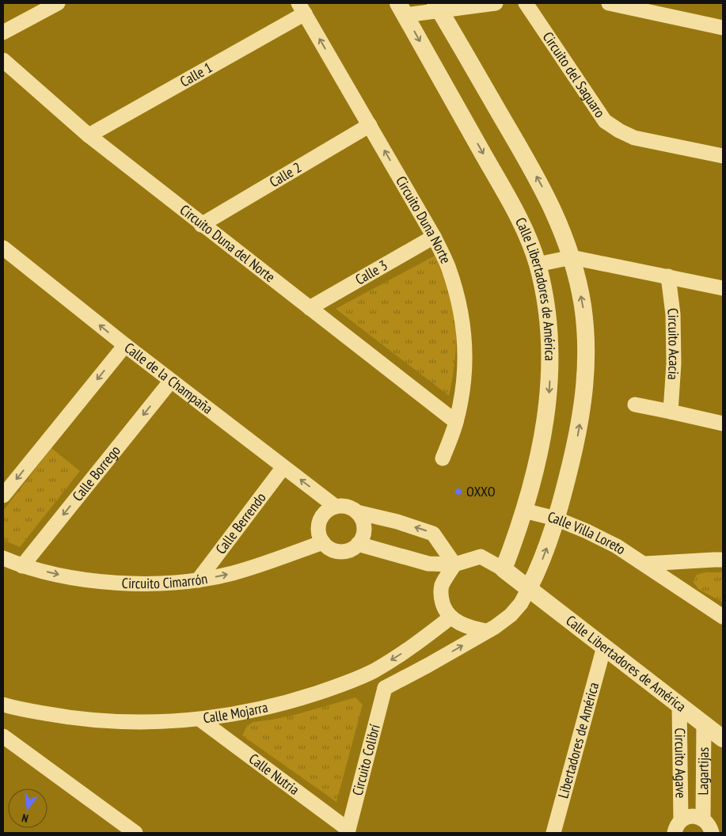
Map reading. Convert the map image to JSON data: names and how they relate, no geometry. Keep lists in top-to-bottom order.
{
  "streets": {
    "street": [
      "Calle 1",
      "Circuito del Saguaro",
      "Calle 2",
      "Circuito Duna Norte",
      "Circuito Duna del Norte",
      "Calle 3",
      "Calle Libertadores de América",
      "Circuito Acacia",
      "Calle de la Champaña",
      "Calle Borrego",
      "Calle Berrendo",
      "Calle Villa Loreto",
      "Circuito Cimarrón",
      "Calle Mojarra",
      "Libertadores de América",
      "Circuito Colibrí",
      "Circuito Agave",
      "Lagartijas",
      "Calle Nutria"
    ]
  },
  "crossings": [
    ["Calle 1", "Circuito Duna Norte"],
    ["Calle 1", "Circuito Duna del Norte"],
    ["Calle 2", "Circuito Duna Norte"],
    ["Calle 2", "Circuito Duna del Norte"],
    ["Circuito Duna Norte", "Circuito Duna del Norte"],
    ["Circuito Duna Norte", "Calle 3"],
    ["Circuito Duna del Norte", "Calle 3"],
    ["Calle Libertadores de América", "Calle Villa Loreto"],
    ["Calle Libertadores de América", "Calle Mojarra"],
    ["Calle Libertadores de América", "Libertadores de América"],
    ["Calle Libertadores de América", "Circuito Agave"],
    ["Calle Libertadores de América", "Lagartijas"],
    ["Calle de la Champaña", "Calle Borrego"],
    ["Calle de la Champaña", "Calle Berrendo"],
    ["Calle de la Champaña", "Circuito Cimarrón"],
    ["Calle Borrego", "Circuito Cimarrón"],
    ["Calle Berrendo", "Circuito Cimarrón"],
    ["Calle Mojarra", "Calle Nutria"],
    ["Circuito Colibrí", "Calle Nutria"]
  ],
  "one_way": ["Calle de la Champaña", "Circuito Cimarrón"],
  "places": ["OXXO"],
  "north": "bottom"
}
